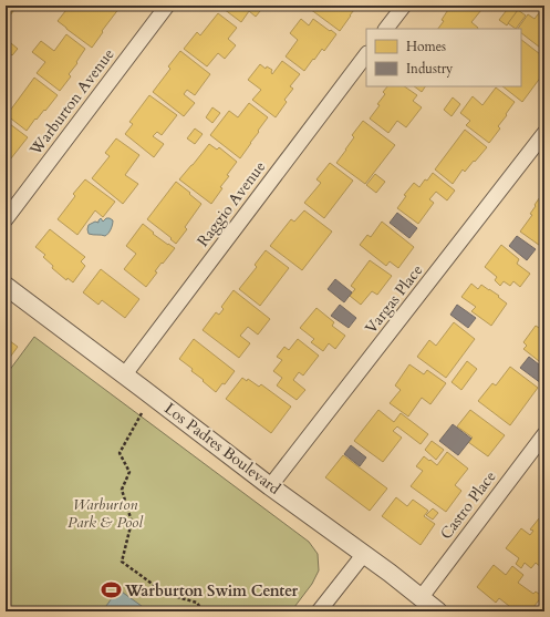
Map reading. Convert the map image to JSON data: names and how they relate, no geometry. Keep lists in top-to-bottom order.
{
  "streets": {
    "street": [
      "Warburton Avenue",
      "Raggio Avenue",
      "Vargas Place",
      "Los Padres Boulevard",
      "Castro Place"
    ]
  },
  "crossings": [
    ["Raggio Avenue", "Los Padres Boulevard"],
    ["Vargas Place", "Los Padres Boulevard"],
    ["Los Padres Boulevard", "Castro Place"]
  ],
  "parks": ["Warburton Park & Pool"],
  "places": {
    "sports": ["Warburton Swim Center"]
  },
  "legend": ["Homes", "Industry"]
}
